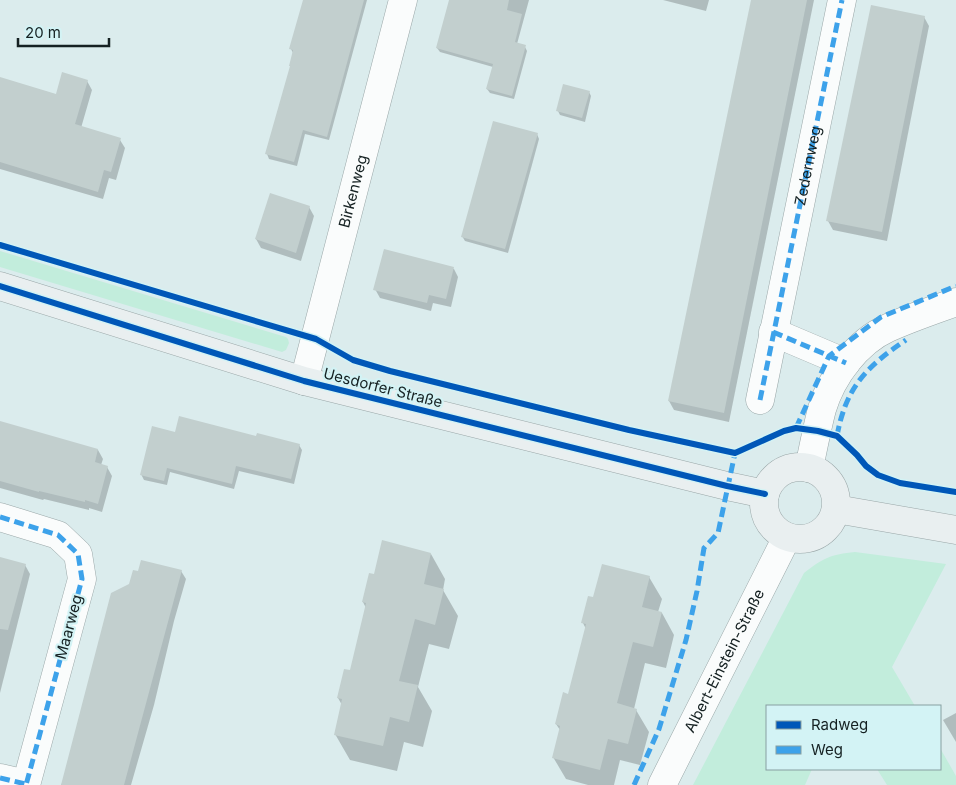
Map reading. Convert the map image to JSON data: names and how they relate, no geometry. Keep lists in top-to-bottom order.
{
  "streets": {
    "street": [
      "Zedernweg",
      "Birkenweg",
      "Uesdorfer Straße",
      "Maarweg",
      "Albert-Einstein-Straße"
    ]
  },
  "crossings": [
    ["Birkenweg", "Uesdorfer Straße"],
    ["Uesdorfer Straße", "Albert-Einstein-Straße"]
  ],
  "legend": ["Radweg", "Weg"],
  "scale_bar": "20 m"
}
